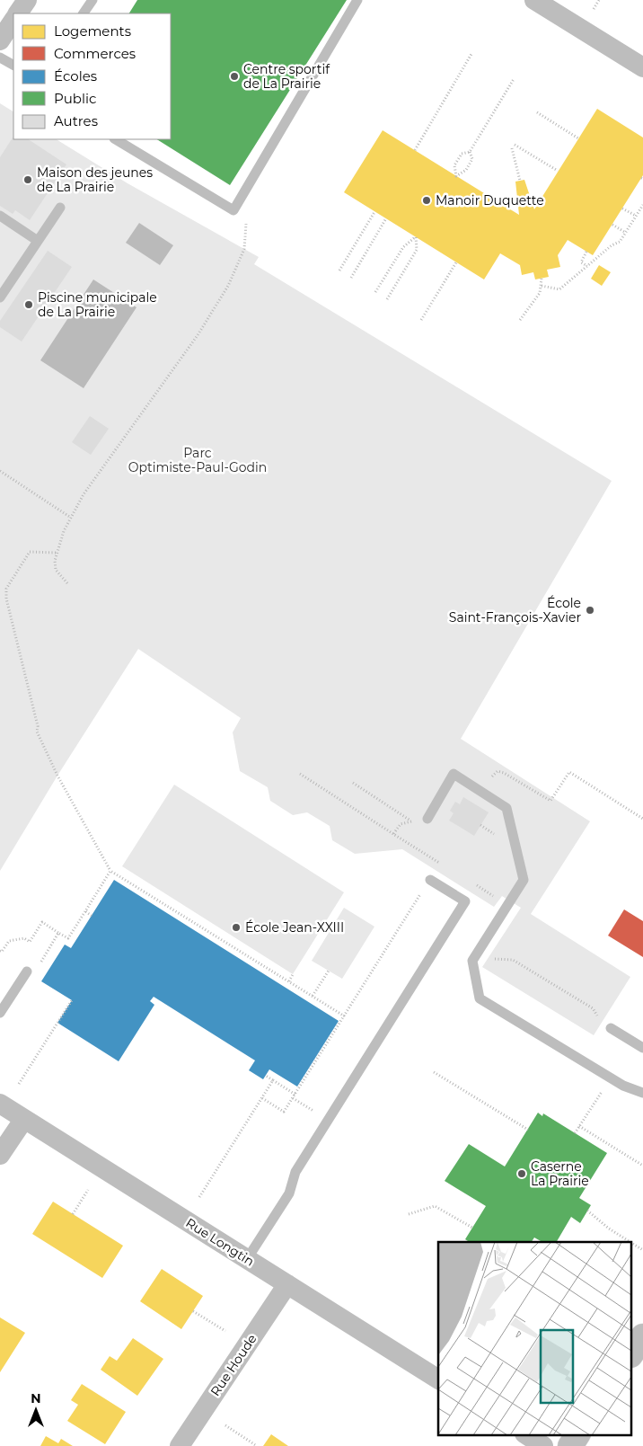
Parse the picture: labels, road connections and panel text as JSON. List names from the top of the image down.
{
  "streets": {
    "street": ["Rue Longtin", "Rue Houde"]
  },
  "crossings": [
    ["Rue Longtin", "Rue Houde"]
  ],
  "parks": ["Parc Optimiste-Paul-Godin"],
  "places": [
    "Centre sportif de La Prairie",
    "Maison des jeunes de La Prairie",
    "Manoir Duquette",
    "Piscine municipale de La Prairie",
    "École Saint-François-Xavier",
    "École Jean-XXIII",
    "Caserne La Prairie"
  ],
  "legend": [
    "Logements",
    "Commerces",
    "Écoles",
    "Public",
    "Autres"
  ],
  "north": "top"
}
